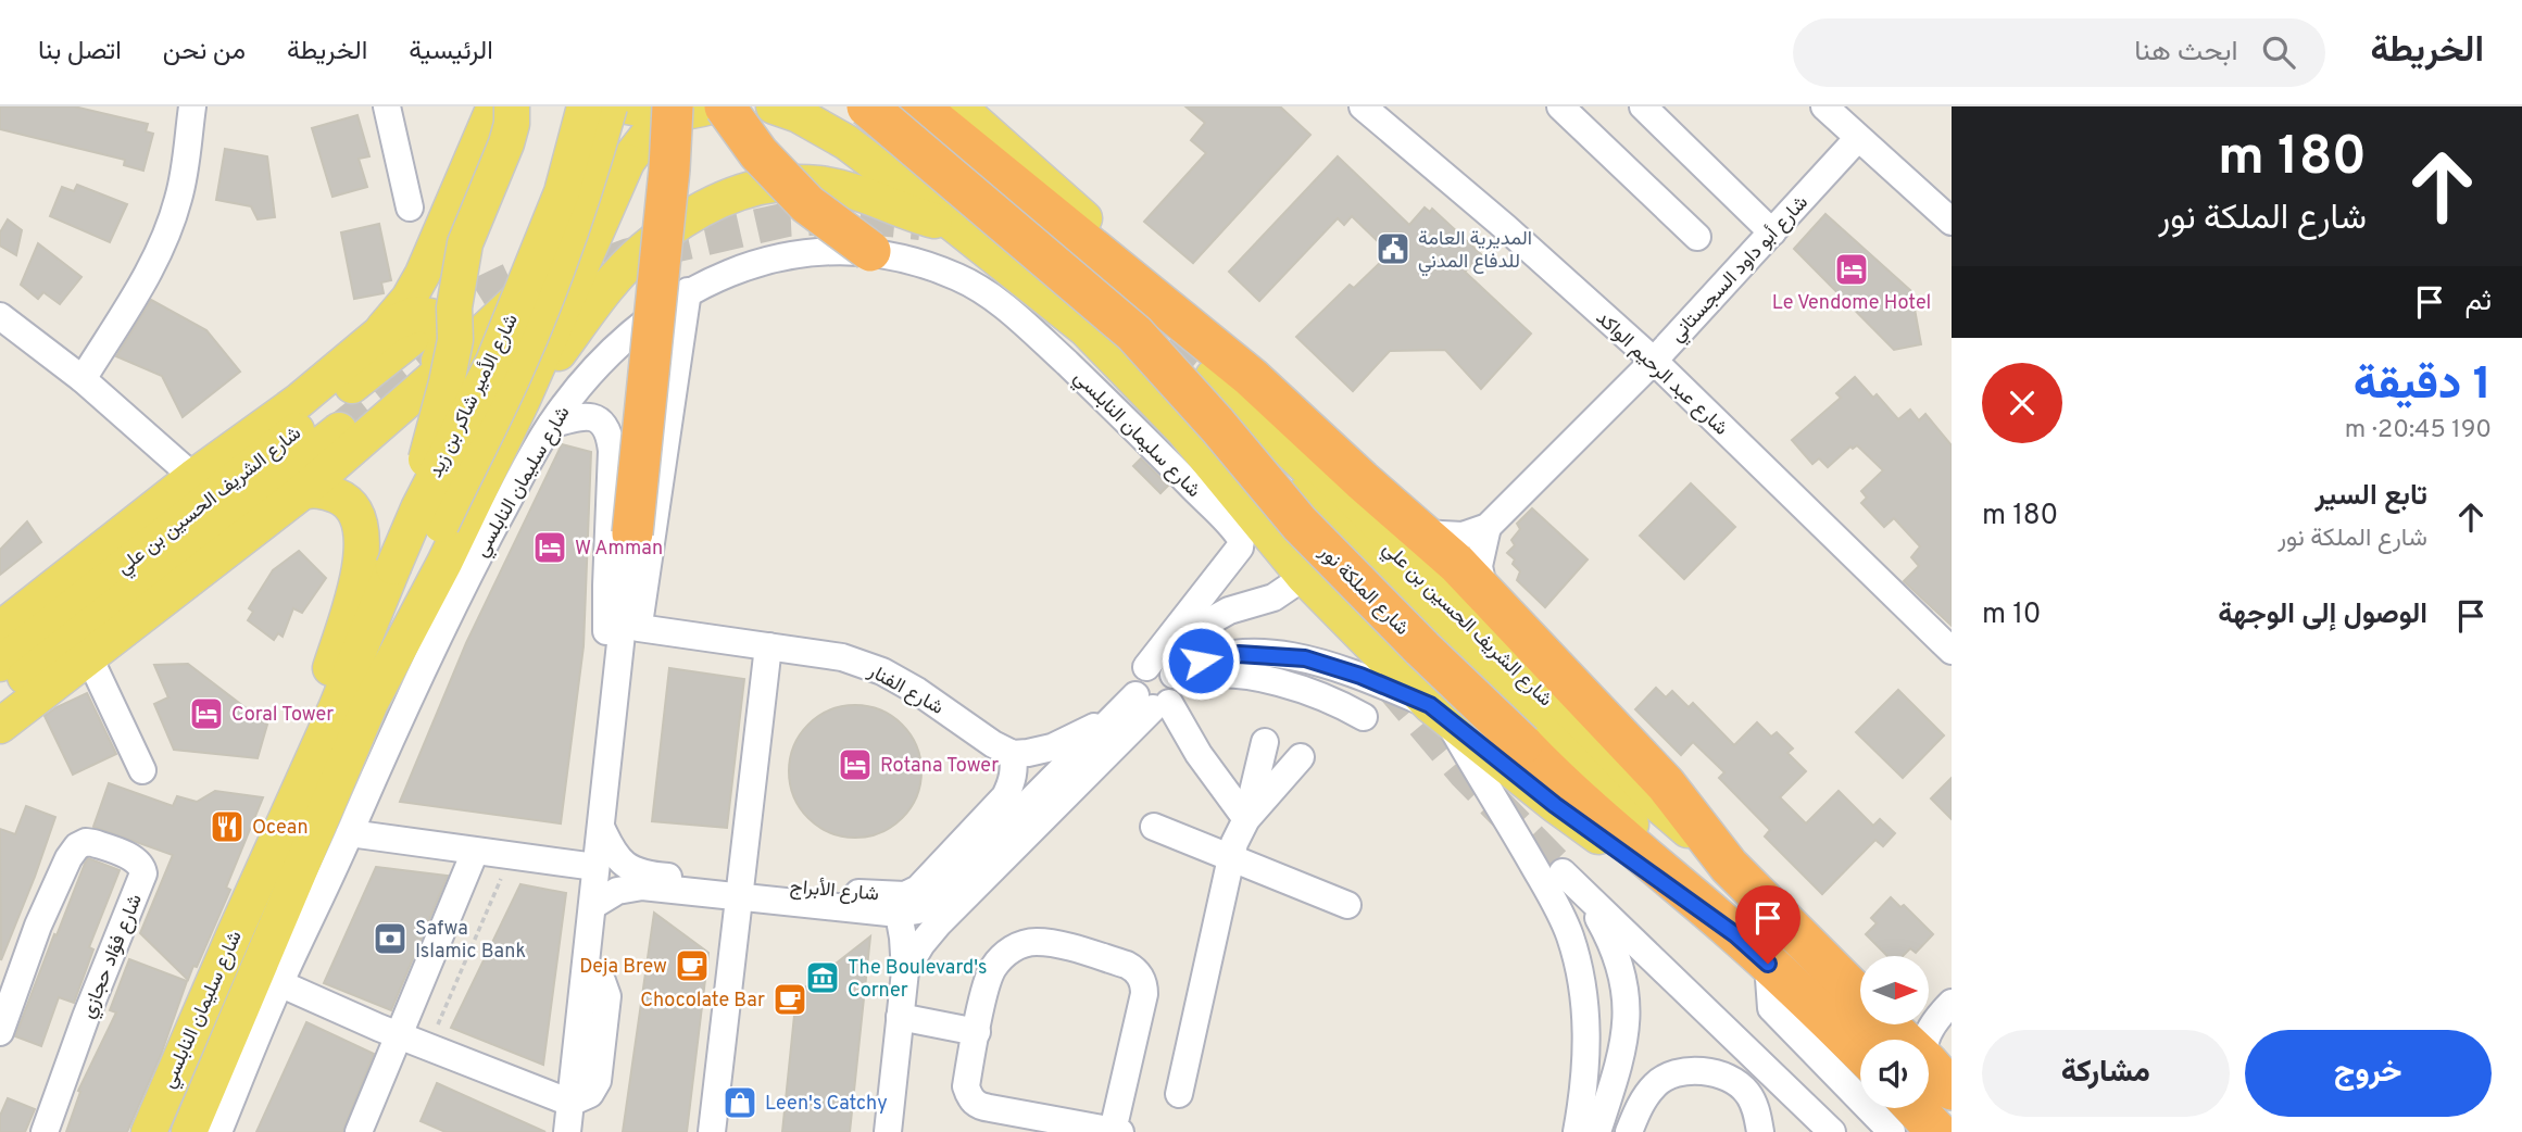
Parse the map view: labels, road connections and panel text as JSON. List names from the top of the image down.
{
  "streets": {
    "highway": ["شارع الملكة نور"],
    "main road": ["شارع الأمير شاكر بن زيد", "شارع سليمان النابلسي", "شارع الشريف الحسين بن علي"],
    "street": [
      "شارع أبو داود السجستاني",
      "شارع عبد الرحيم الواكد",
      "شارع الفنار",
      "شارع الأبراج",
      "شارع فؤاد حجازي"
    ]
  },
  "crossings": [
    ["شارع أبو داود السجستاني", "شارع عبد الرحيم الواكد"],
    ["شارع الأمير شاكر بن زيد", "شارع سليمان النابلسي"],
    ["شارع الشريف الحسين بن علي", "شارع الملكة نور"],
    ["شارع الفنار", "شارع الأبراج"]
  ],
  "places": {
    "public building": ["المديرية العامة للدفاع المدني"],
    "hotel": [
      "Le Vendome Hotel",
      "W Amman",
      "Coral Tower",
      "Rotana Tower"
    ],
    "restaurant": ["Ocean"],
    "bank": ["Safwa Islamic Bank"],
    "cafe": ["Deja Brew", "Chocolate Bar"],
    "museum": ["The Boulevard's Corner"],
    "shop": ["Leen's Catchy"]
  },
  "north": "right",
  "page": {
    "header": "الخريطة",
    "search": "ابحث هنا",
    "nav": [
      "الرئيسية",
      "الخريطة",
      "من نحن",
      "اتصل بنا"
    ],
    "turn": ["180 m", "شارع الملكة نور"],
    "then": "ثم",
    "heading": ["1 دقيقة", "190 m · 20:45"],
    "list": [
      {
        "name": "تابع السير",
        "note": "شارع الملكة نور",
        "value": "180 m"
      },
      {
        "name": "الوصول إلى الوجهة",
        "value": "10 m"
      }
    ],
    "buttons": ["خروج", "مشاركة"]
  }
}
